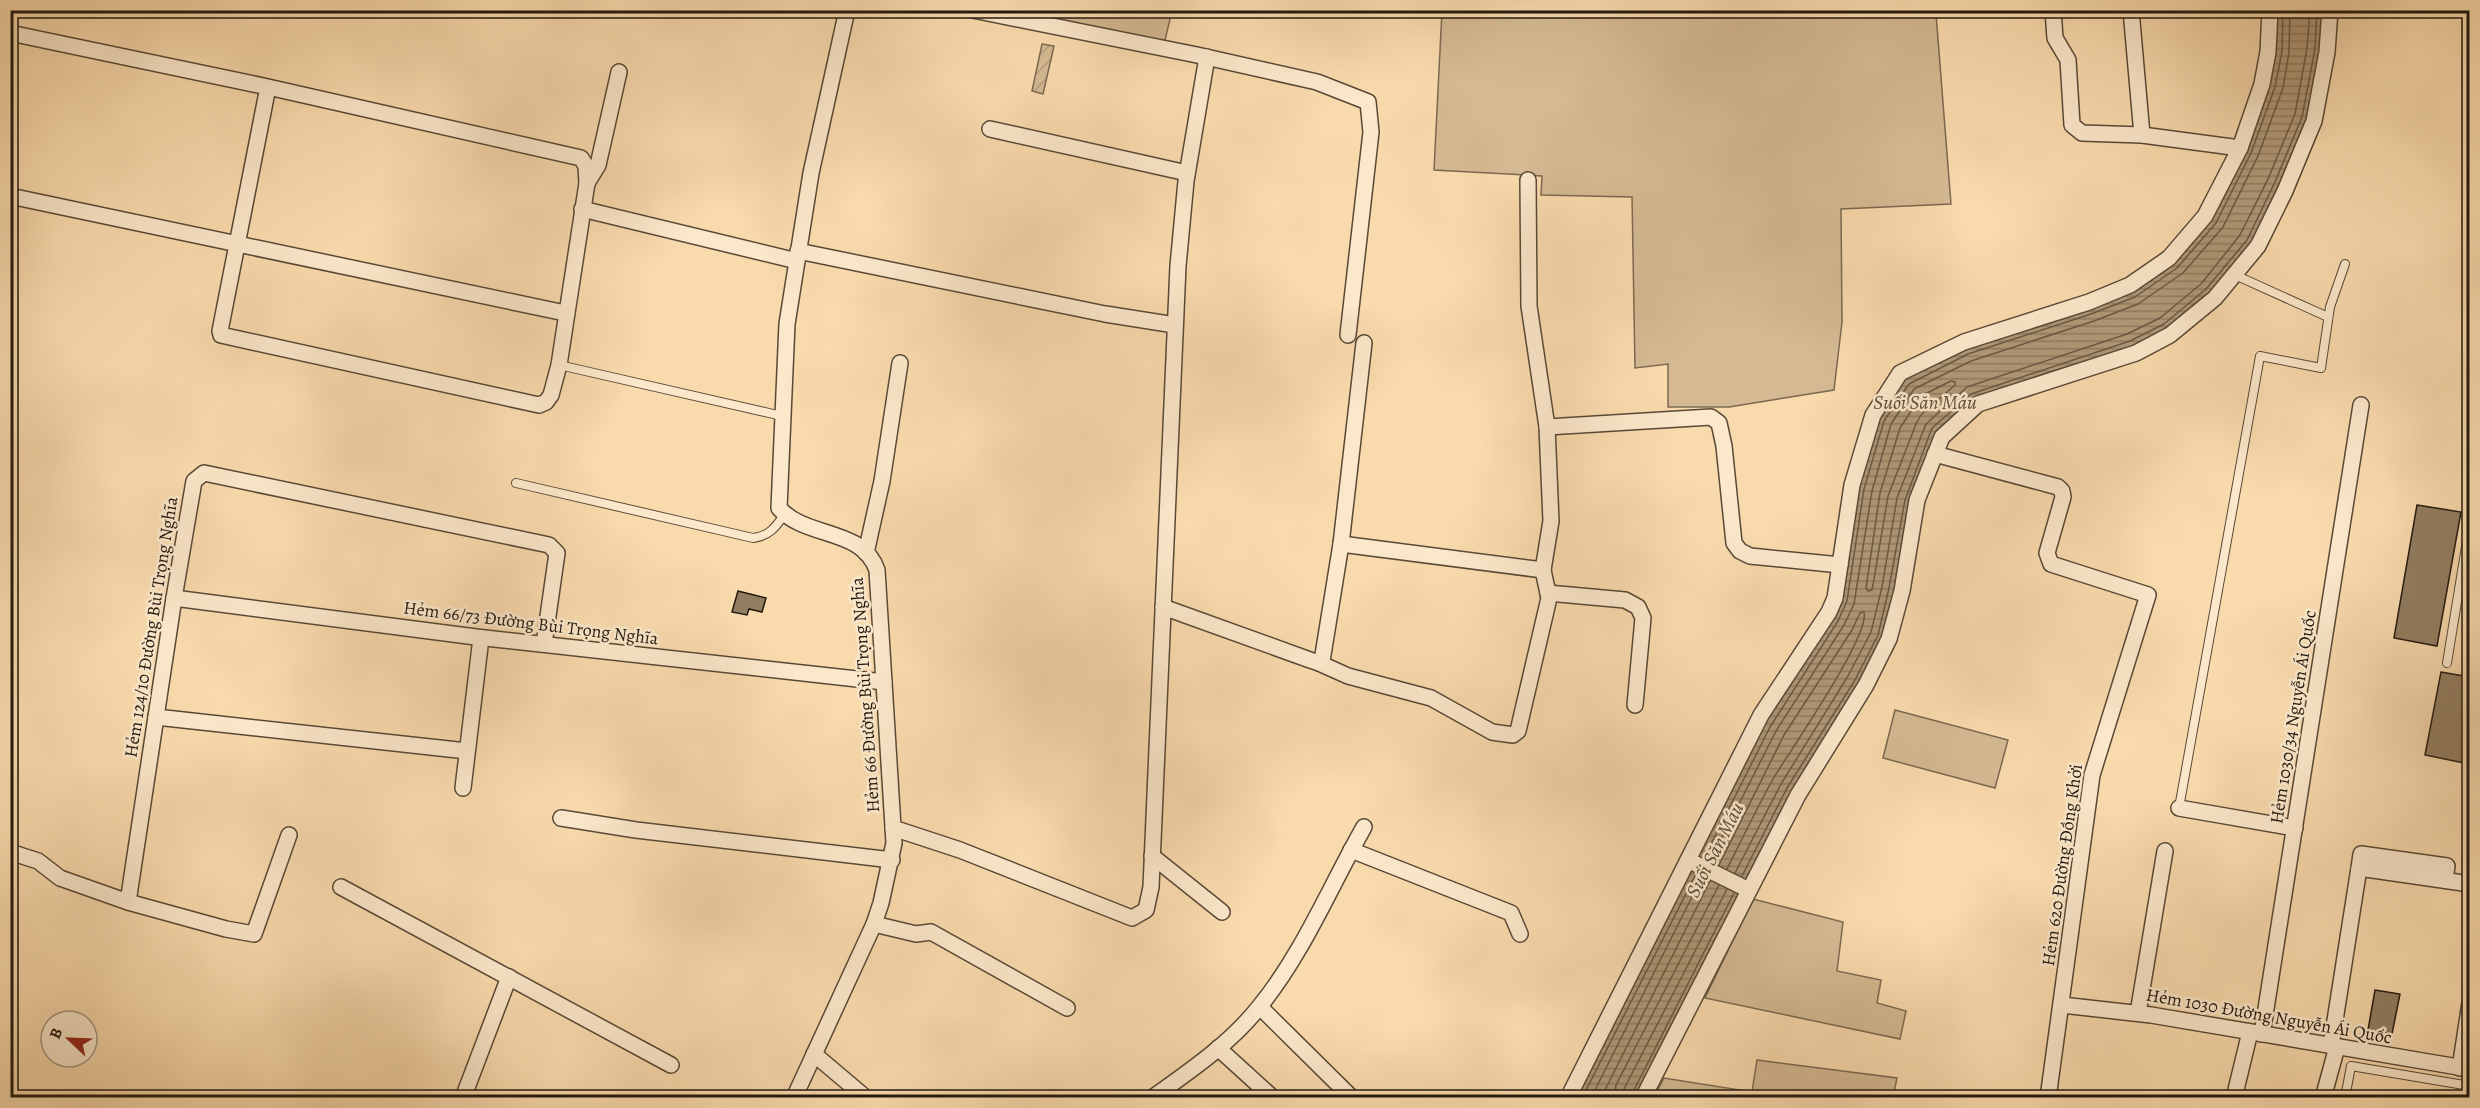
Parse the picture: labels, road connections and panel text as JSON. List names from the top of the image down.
{
  "streets": {
    "street": [
      "Hẻm 66/73 Đường Bùi Trọng Nghĩa",
      "Hẻm 124/10 Đường Bùi Trọng Nghĩa",
      "Hẻm 66 Đường Bùi Trọng Nghĩa",
      "Hẻm 1030/34 Nguyễn Ái Quốc",
      "Hẻm 620 Đường Đồng Khởi",
      "Hẻm 1030 Đường Nguyễn Ái Quốc"
    ]
  },
  "crossings": [
    ["Hẻm 66/73 Đường Bùi Trọng Nghĩa", "Hẻm 124/10 Đường Bùi Trọng Nghĩa"],
    ["Hẻm 66/73 Đường Bùi Trọng Nghĩa", "Hẻm 66 Đường Bùi Trọng Nghĩa"],
    ["Hẻm 1030/34 Nguyễn Ái Quốc", "Hẻm 1030 Đường Nguyễn Ái Quốc"],
    ["Hẻm 620 Đường Đồng Khởi", "Hẻm 1030 Đường Nguyễn Ái Quốc"]
  ],
  "water": ["Suối Săn Máu"],
  "north": "top left"
}
